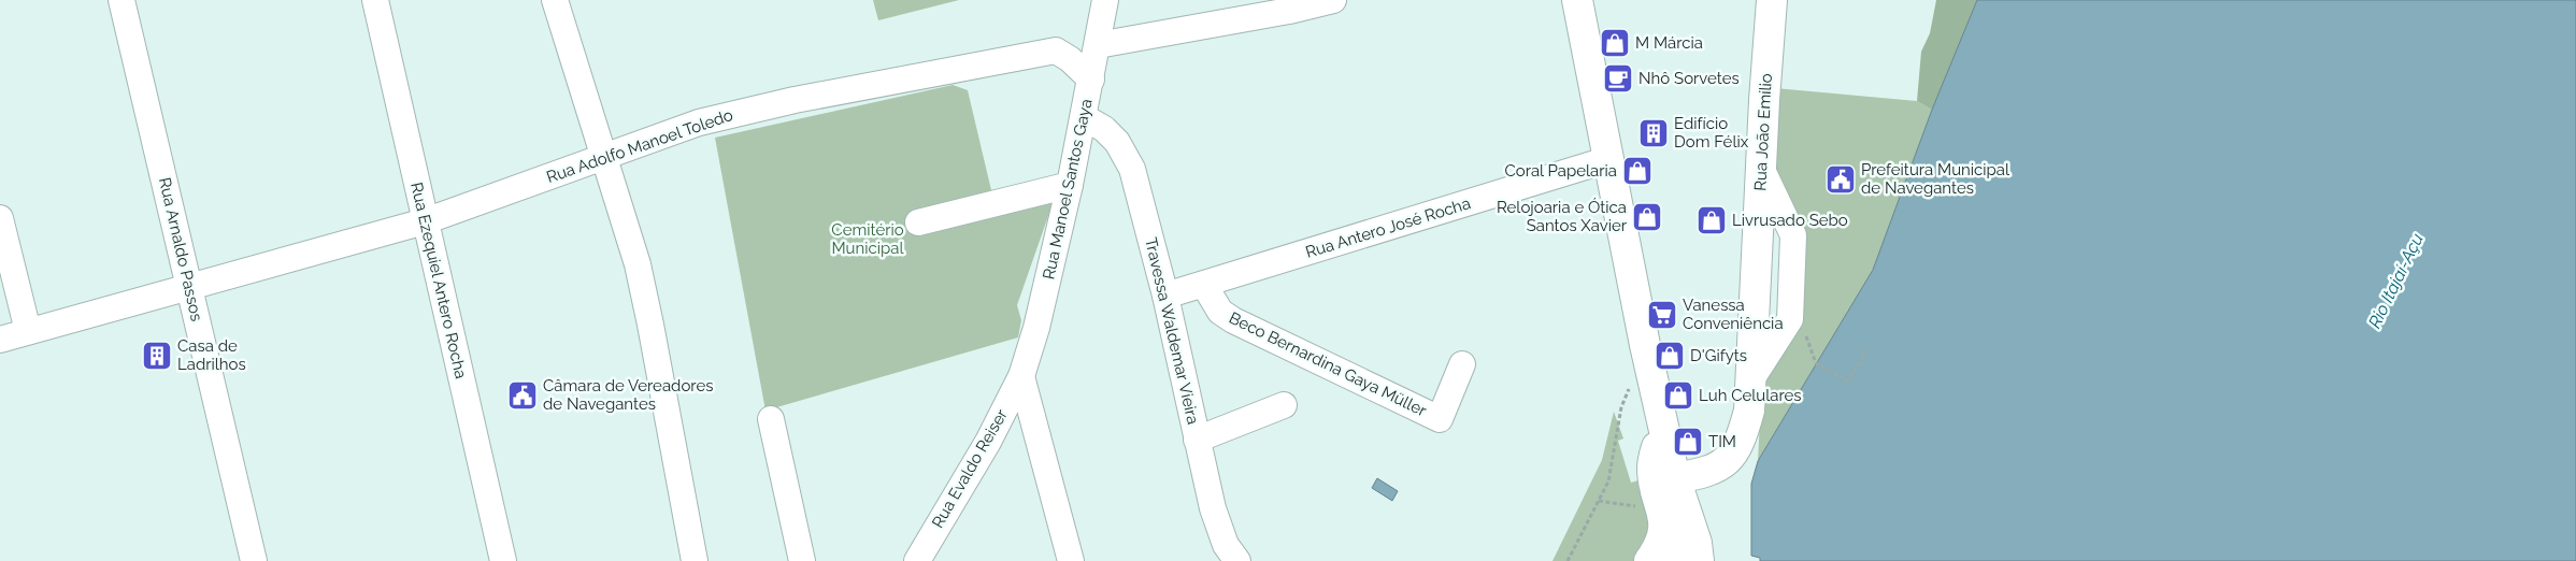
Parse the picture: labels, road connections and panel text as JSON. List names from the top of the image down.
{
  "streets": {
    "main road": ["Rua João Emílio"],
    "street": [
      "Rua Adolfo Manoel Toledo",
      "Rua Manoel Santos Gaya",
      "Rua Antero José Rocha",
      "Rua Arnaldo Passos",
      "Rua Ezequiel Antero Rocha",
      "Travessa Waldemar Vieira",
      "Beco Bernardina Gaya Müller",
      "Rua Evaldo Reiser"
    ]
  },
  "crossings": [
    ["Rua Adolfo Manoel Toledo", "Rua Manoel Santos Gaya"],
    ["Rua Adolfo Manoel Toledo", "Rua Arnaldo Passos"],
    ["Rua Adolfo Manoel Toledo", "Rua Ezequiel Antero Rocha"],
    ["Rua Manoel Santos Gaya", "Travessa Waldemar Vieira"],
    ["Rua Manoel Santos Gaya", "Rua Evaldo Reiser"],
    ["Rua Antero José Rocha", "Travessa Waldemar Vieira"],
    ["Rua Antero José Rocha", "Beco Bernardina Gaya Müller"]
  ],
  "water": ["Rio Itajaí-Açu"],
  "parks": ["Cemitério Municipal"],
  "places": {
    "shop": [
      "M Márcia",
      "Coral Papelaria",
      "Relojoaria e Ótica Santos Xavier",
      "Livrusado Sebo",
      "D'Gifyts",
      "Luh Celulares",
      "TIM"
    ],
    "cafe": ["Nhô Sorvetes"],
    "building": ["Edifício Dom Félix", "Casa de Ladrilhos"],
    "public building": ["Prefeitura Municipal de Navegantes", "Câmara de Vereadores de Navegantes"],
    "supermarket": ["Vanessa Conveniência"]
  }
}
